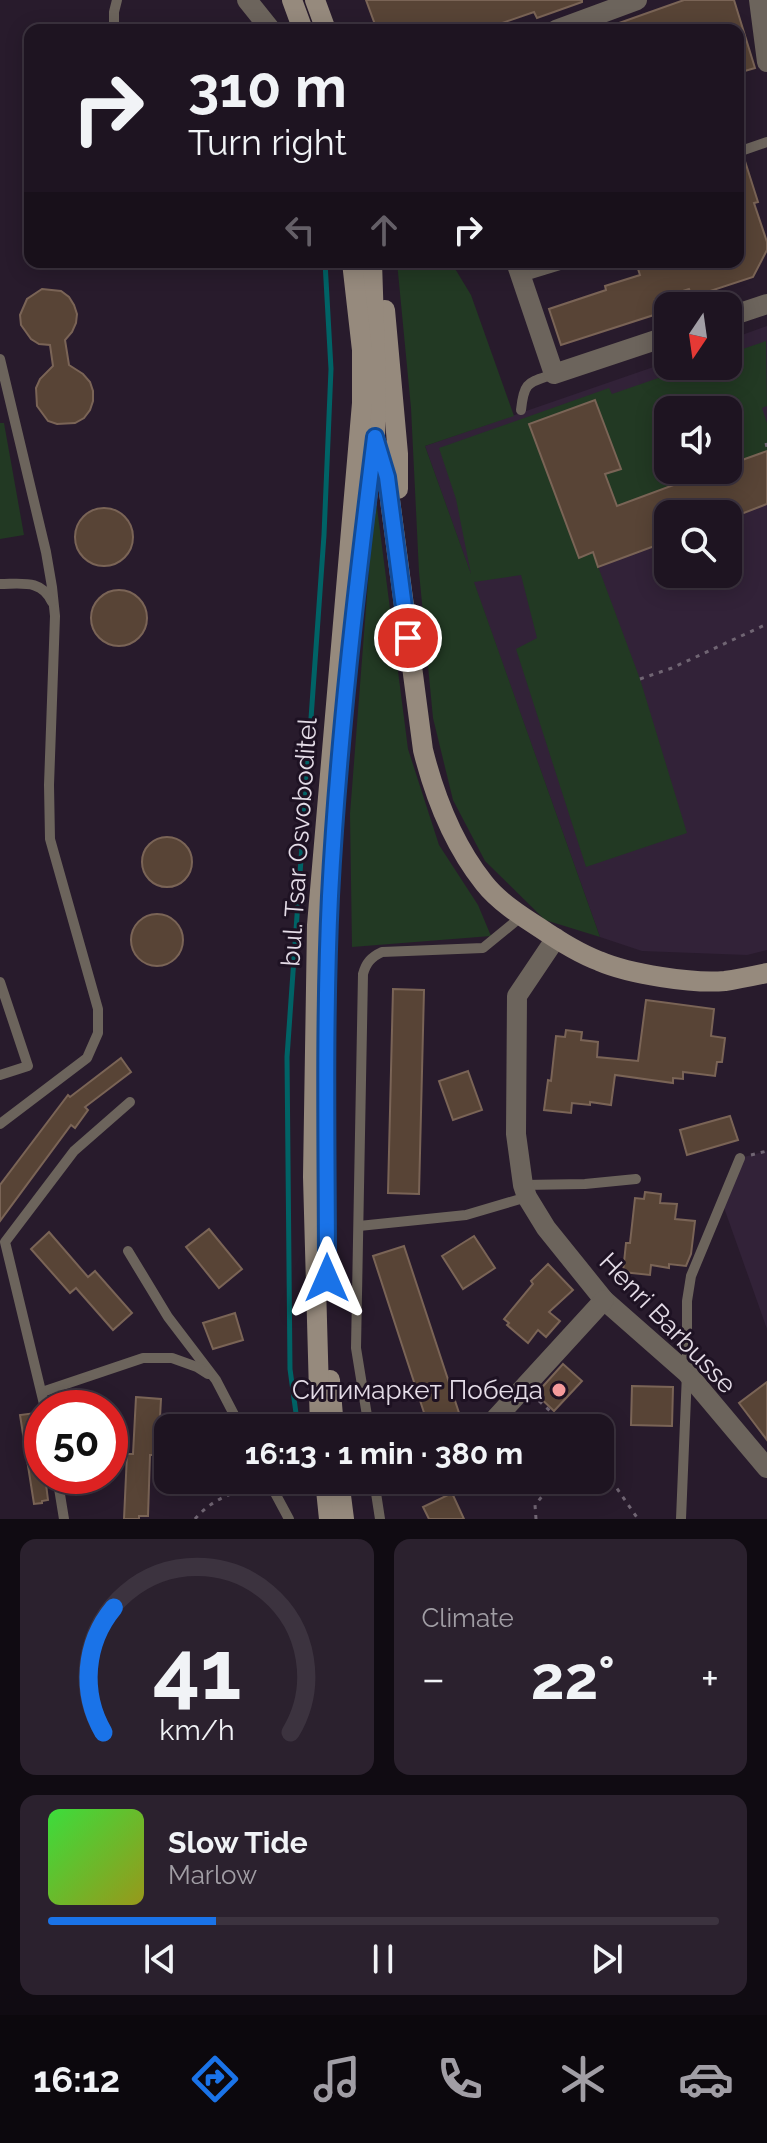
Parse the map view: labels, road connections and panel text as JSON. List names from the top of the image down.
{
  "streets": {
    "main road": ["bul. Tsar Osvoboditel"],
    "street": ["Henri Barbusse"]
  },
  "places": ["Ситимаркет Победа"],
  "north": "bottom",
  "page": {
    "turn": ["310 m", "Turn right"],
    "limit": "50",
    "trip": "16:13 · 1 min · 380 m",
    "tile": "Climate",
    "heat": ["−", "22°", "+"],
    "song": ["Slow Tide", "Marlow"],
    "tabs": "16:12",
    "gauge": ["41", "km/h"]
  }
}
